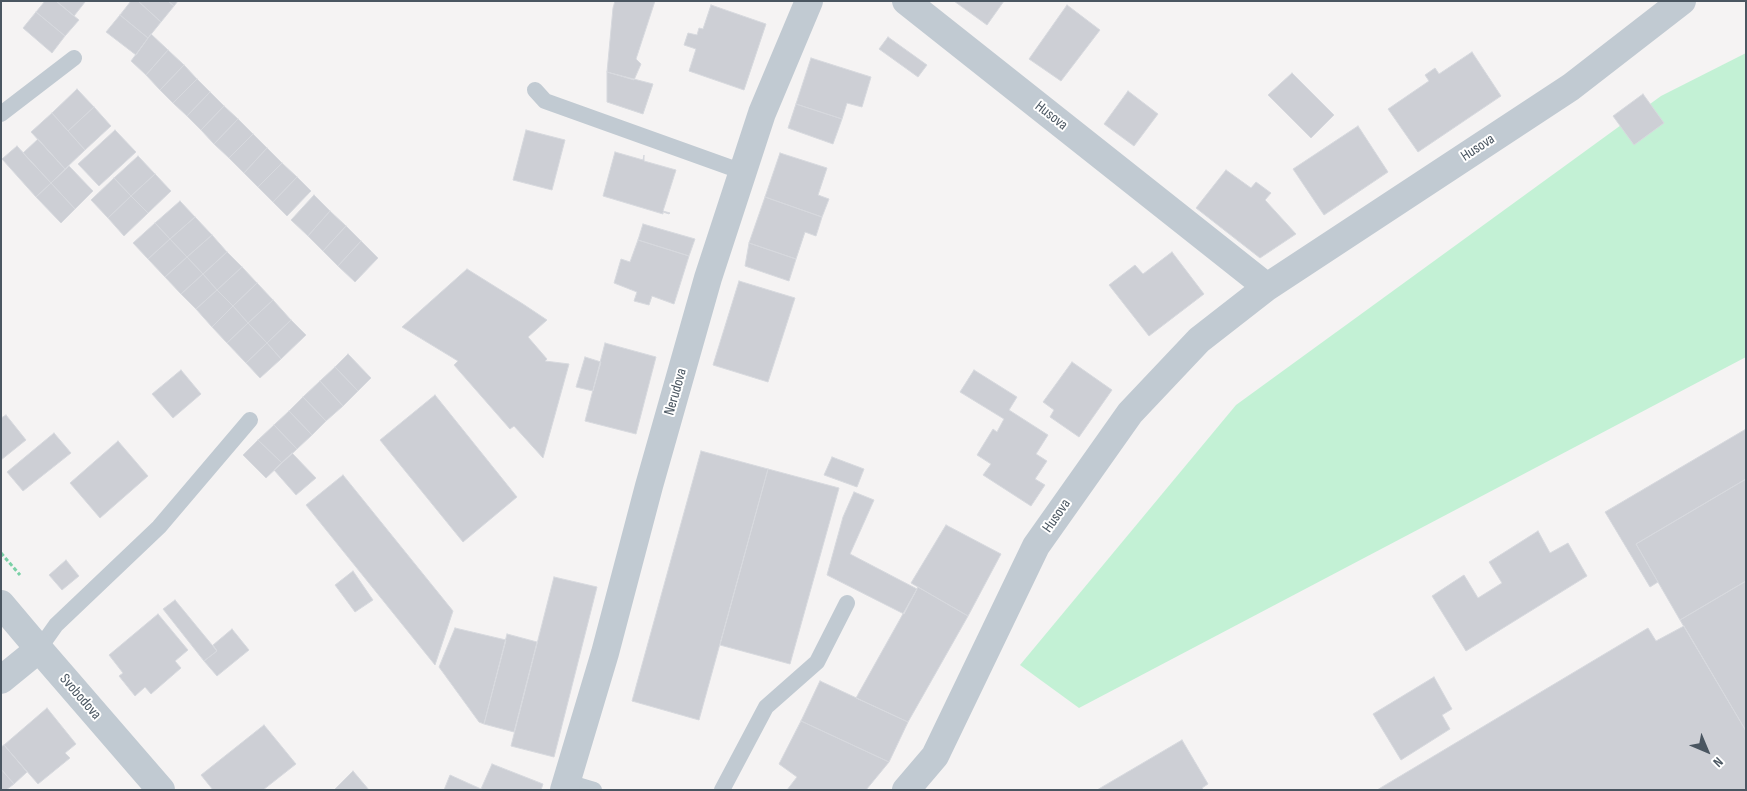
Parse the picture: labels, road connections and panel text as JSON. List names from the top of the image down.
{
  "streets": {
    "street": ["Husova", "Nerudova", "Svobodova"]
  },
  "north": "bottom right"
}
